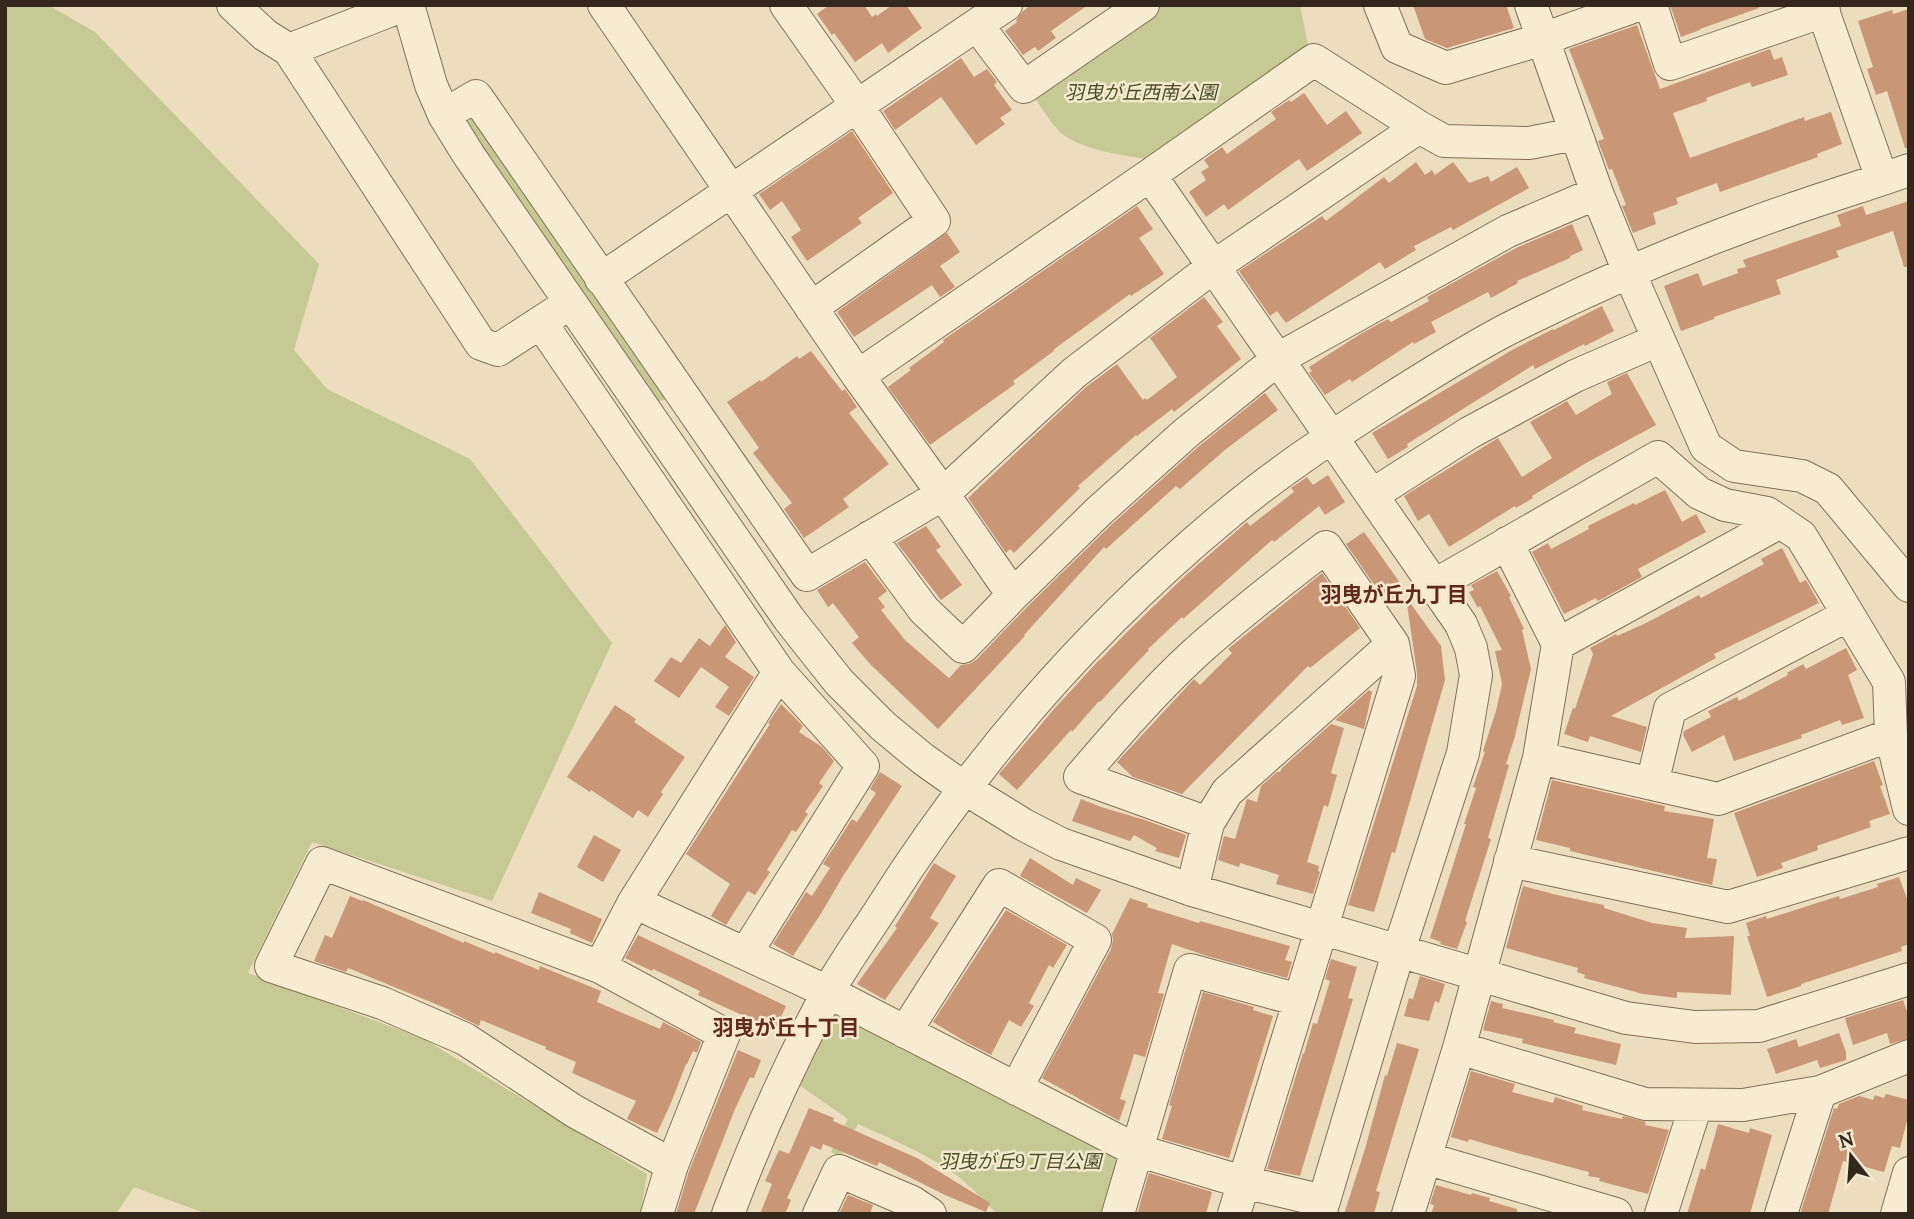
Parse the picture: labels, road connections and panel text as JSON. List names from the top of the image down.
{
  "districts": ["羽曳が丘九丁目", "羽曳が丘十丁目"],
  "parks": ["羽曳が丘西南公園", "羽曳が丘9丁目公園"],
  "north": "top"
}
